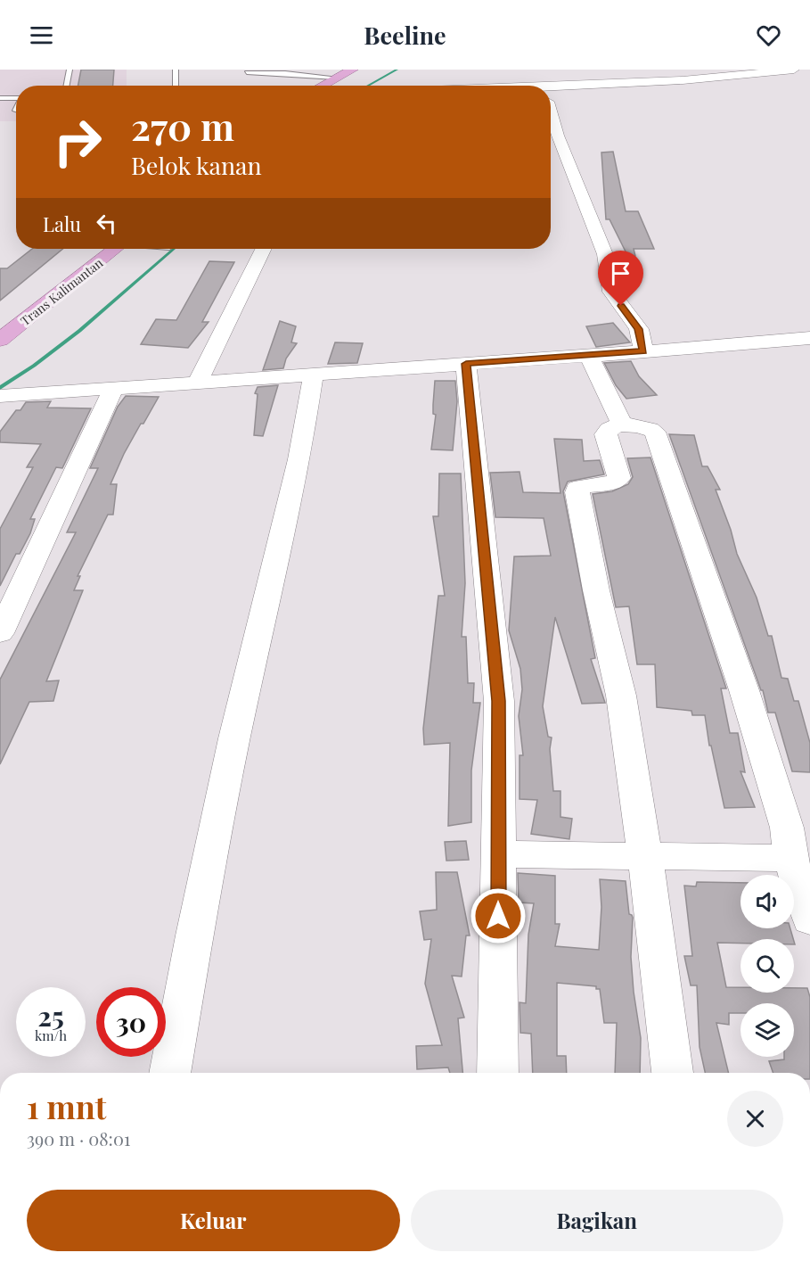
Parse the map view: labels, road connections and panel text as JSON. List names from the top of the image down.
{
  "streets": {
    "highway": ["Trans Kalimantan"]
  },
  "page": {
    "header": "Beeline",
    "turn": ["270 m", "Belok kanan"],
    "then": "Lalu",
    "speed": "25 km/h",
    "limit": "30",
    "heading": ["1 mnt", "390 m · 08:01"],
    "buttons": ["Keluar", "Bagikan"]
  }
}
